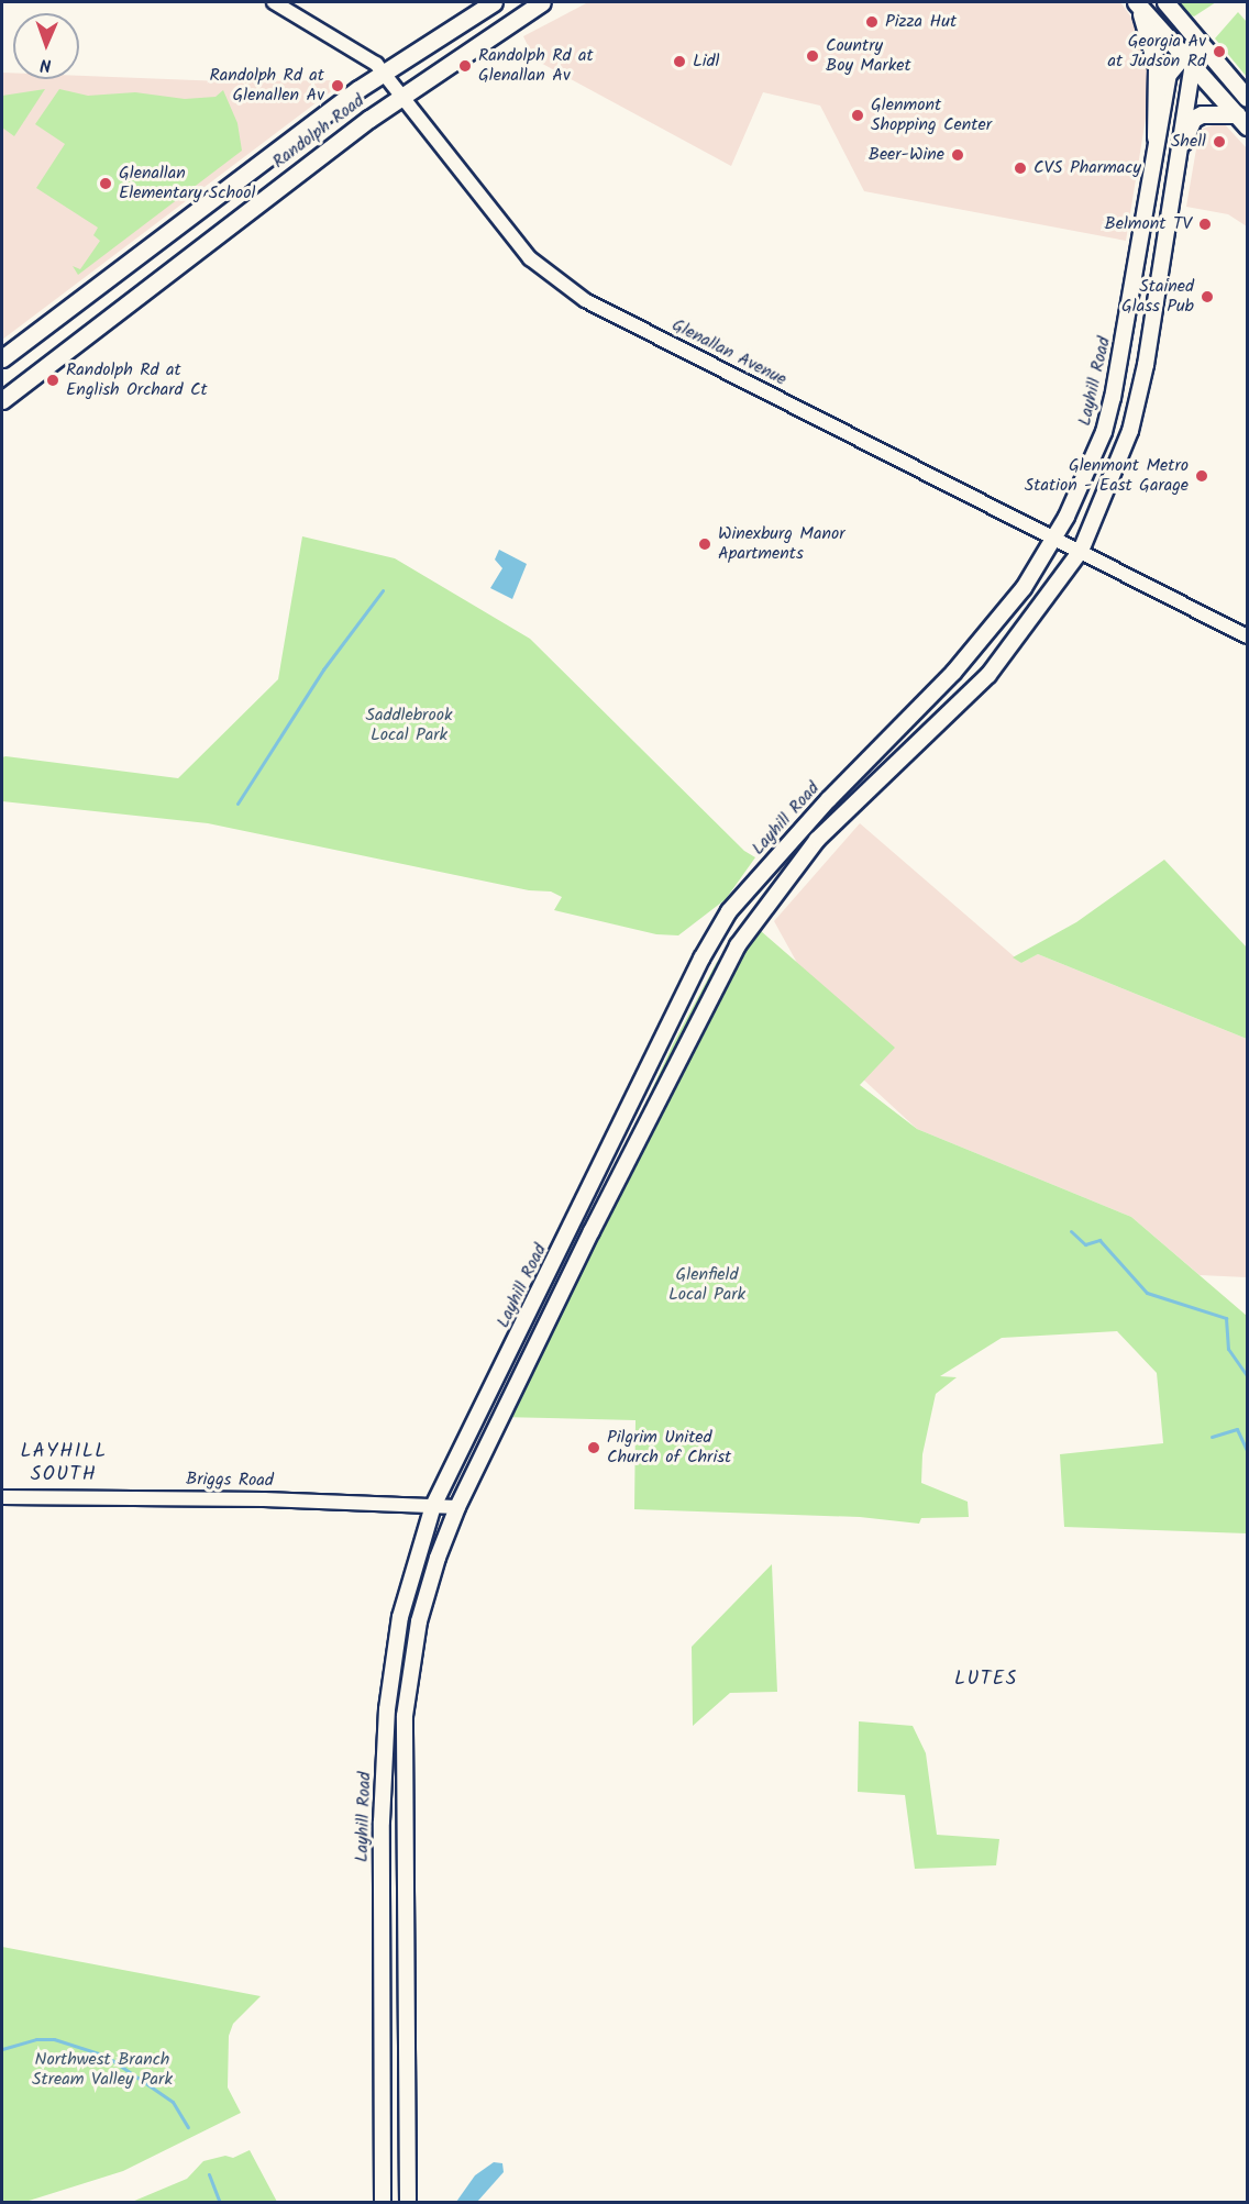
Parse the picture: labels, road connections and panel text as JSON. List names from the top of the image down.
{
  "streets": {
    "main road": ["Randolph Road", "Layhill Road"],
    "street": ["Glenallan Avenue", "Briggs Road"]
  },
  "crossings": [
    ["Randolph Road", "Glenallan Avenue"],
    ["Glenallan Avenue", "Layhill Road"],
    ["Layhill Road", "Briggs Road"]
  ],
  "districts": ["LAYHILL SOUTH", "LUTES"],
  "parks": ["Saddlebrook Local Park", "Glenfield Local Park", "Northwest Branch Stream Valley Park"],
  "places": [
    "Pizza Hut",
    "Georgia Av at Judson Rd",
    "Country Boy Market",
    "Lidl",
    "Randolph Rd at Glenallan Av",
    "Randolph Rd at Glenallen Av",
    "Glenmont Shopping Center",
    "Shell",
    "Beer-Wine",
    "CVS Pharmacy",
    "Glenallan Elementary School",
    "Belmont TV",
    "Stained Glass Pub",
    "Randolph Rd at English Orchard Ct",
    "Glenmont Metro Station - East Garage",
    "Winexburg Manor Apartments",
    "Pilgrim United Church of Christ"
  ],
  "north": "bottom"
}
